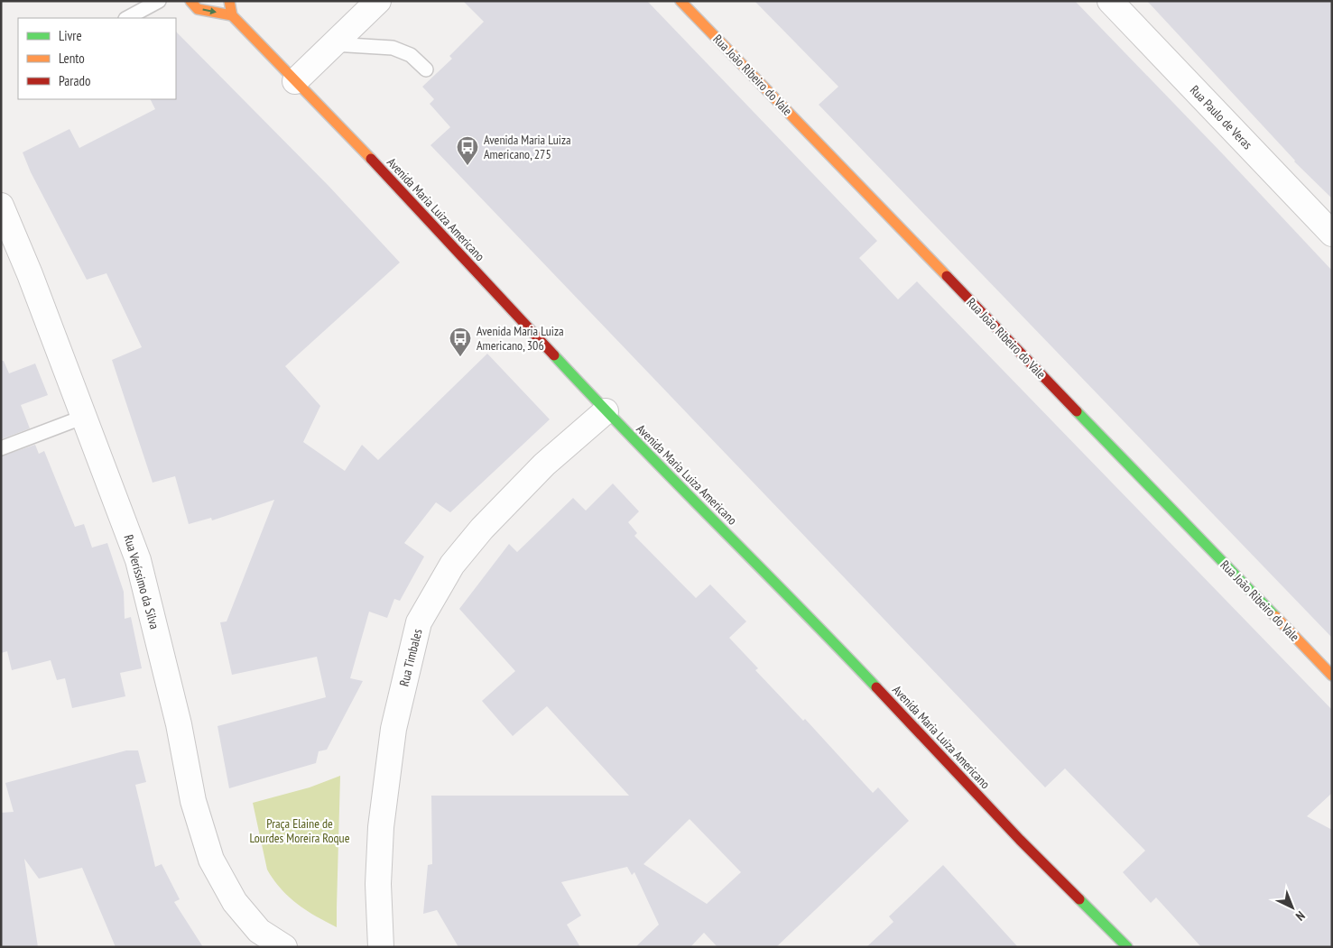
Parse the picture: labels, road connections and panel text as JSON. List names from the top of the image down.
{
  "streets": {
    "main road": ["Rua João Ribeiro do Vale", "Avenida Maria Luiza Americano"],
    "street": ["Rua Paulo de Veras", "Rua Veríssimo da Silva", "Rua Timbales"]
  },
  "crossings": [
    ["Avenida Maria Luiza Americano", "Rua Timbales"]
  ],
  "parks": ["Praça Elaine de Lourdes Moreira Roque"],
  "places": {
    "bus stop": ["Avenida Maria Luiza Americano, 275", "Avenida Maria Luiza Americano, 306"]
  },
  "legend": ["Livre", "Lento", "Parado"],
  "north": "bottom right"
}
